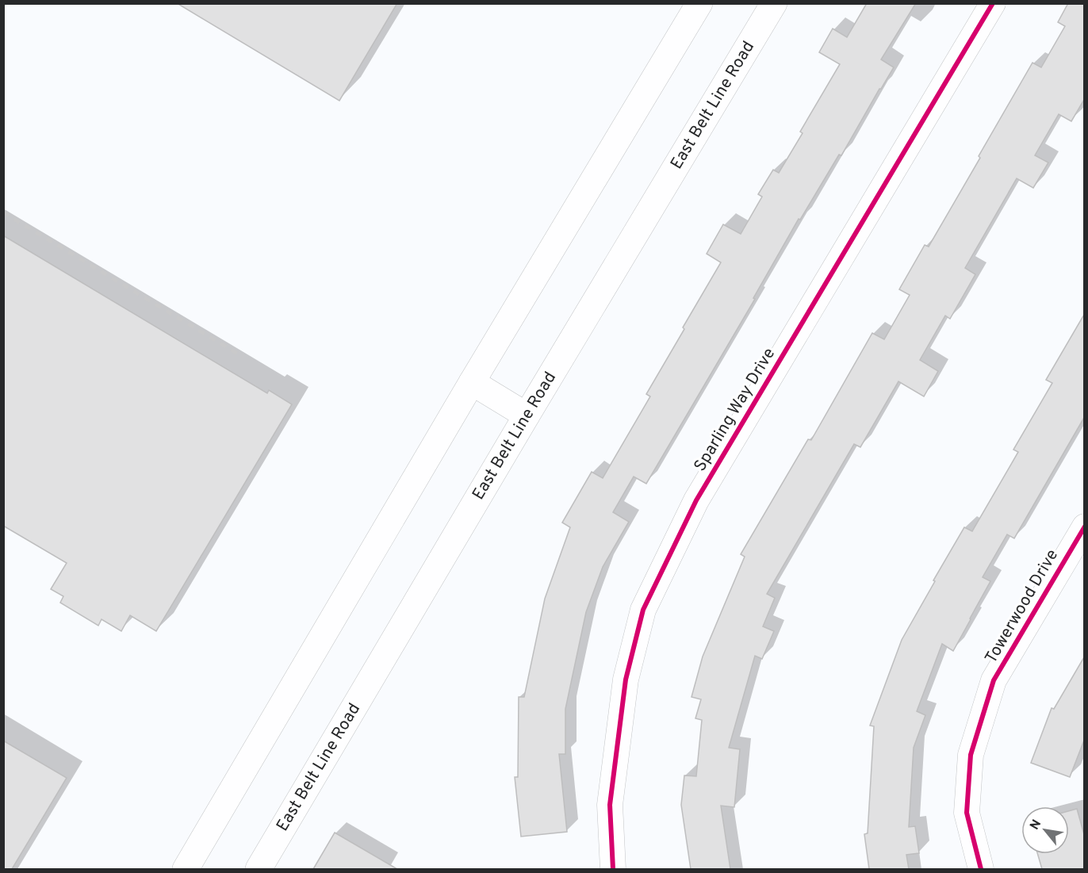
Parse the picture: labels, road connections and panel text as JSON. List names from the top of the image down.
{
  "streets": {
    "main road": ["East Belt Line Road"],
    "street": ["Sparling Way Drive", "Towerwood Drive"]
  },
  "north": "top left"
}
